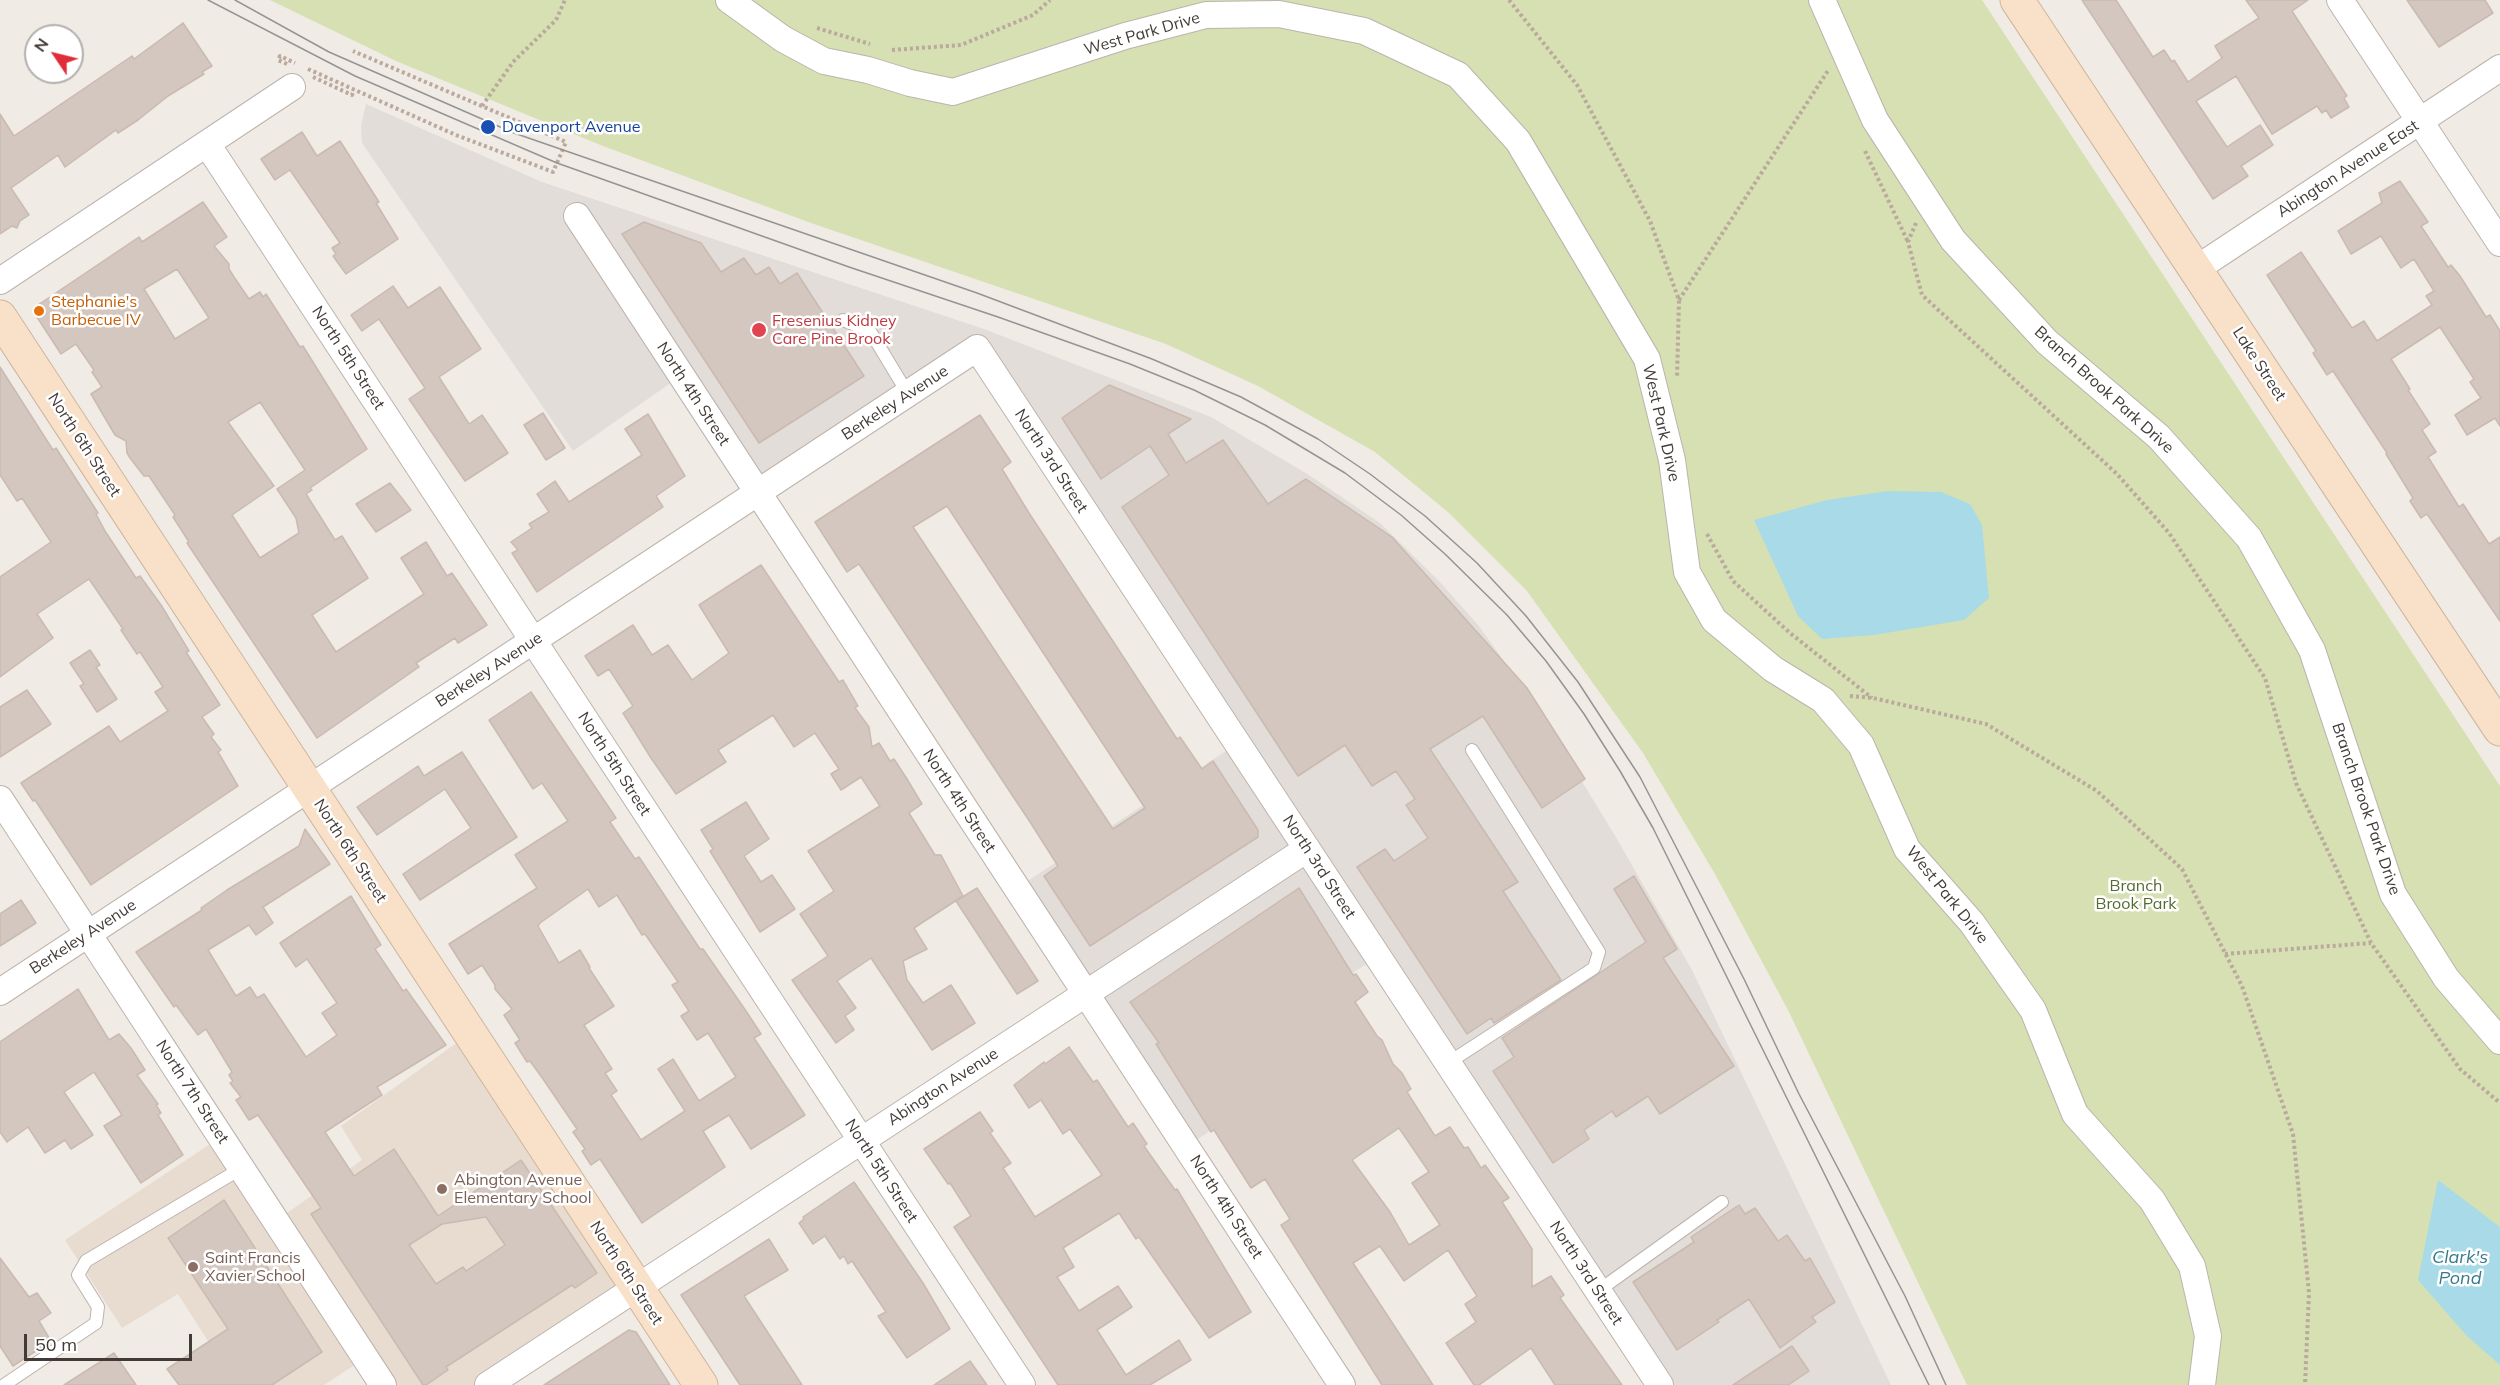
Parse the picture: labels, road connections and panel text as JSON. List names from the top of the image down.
{
  "streets": {
    "street": [
      "West Park Drive",
      "Abington Avenue East",
      "North 5th Street",
      "Lake Street",
      "Branch Brook Park Drive",
      "North 4th Street",
      "Berkeley Avenue",
      "North 6th Street",
      "North 3rd Street",
      "Abington Avenue",
      "North 7th Street"
    ]
  },
  "crossings": [
    ["Abington Avenue East", "Lake Street"],
    ["North 5th Street", "Berkeley Avenue"],
    ["North 5th Street", "Abington Avenue"],
    ["North 4th Street", "Berkeley Avenue"],
    ["North 4th Street", "Abington Avenue"],
    ["Berkeley Avenue", "North 6th Street"],
    ["Berkeley Avenue", "North 3rd Street"],
    ["Berkeley Avenue", "North 7th Street"],
    ["North 6th Street", "Abington Avenue"],
    ["North 3rd Street", "Abington Avenue"]
  ],
  "water": ["Clark's Pond"],
  "parks": ["Branch Brook Park"],
  "places": [
    "Davenport Avenue",
    "Stephanie's Barbecue IV",
    "Fresenius Kidney Care Pine Brook",
    "Abington Avenue Elementary School",
    "Saint Francis Xavier School"
  ],
  "scale_bar": "50 m",
  "north": "top left"
}
